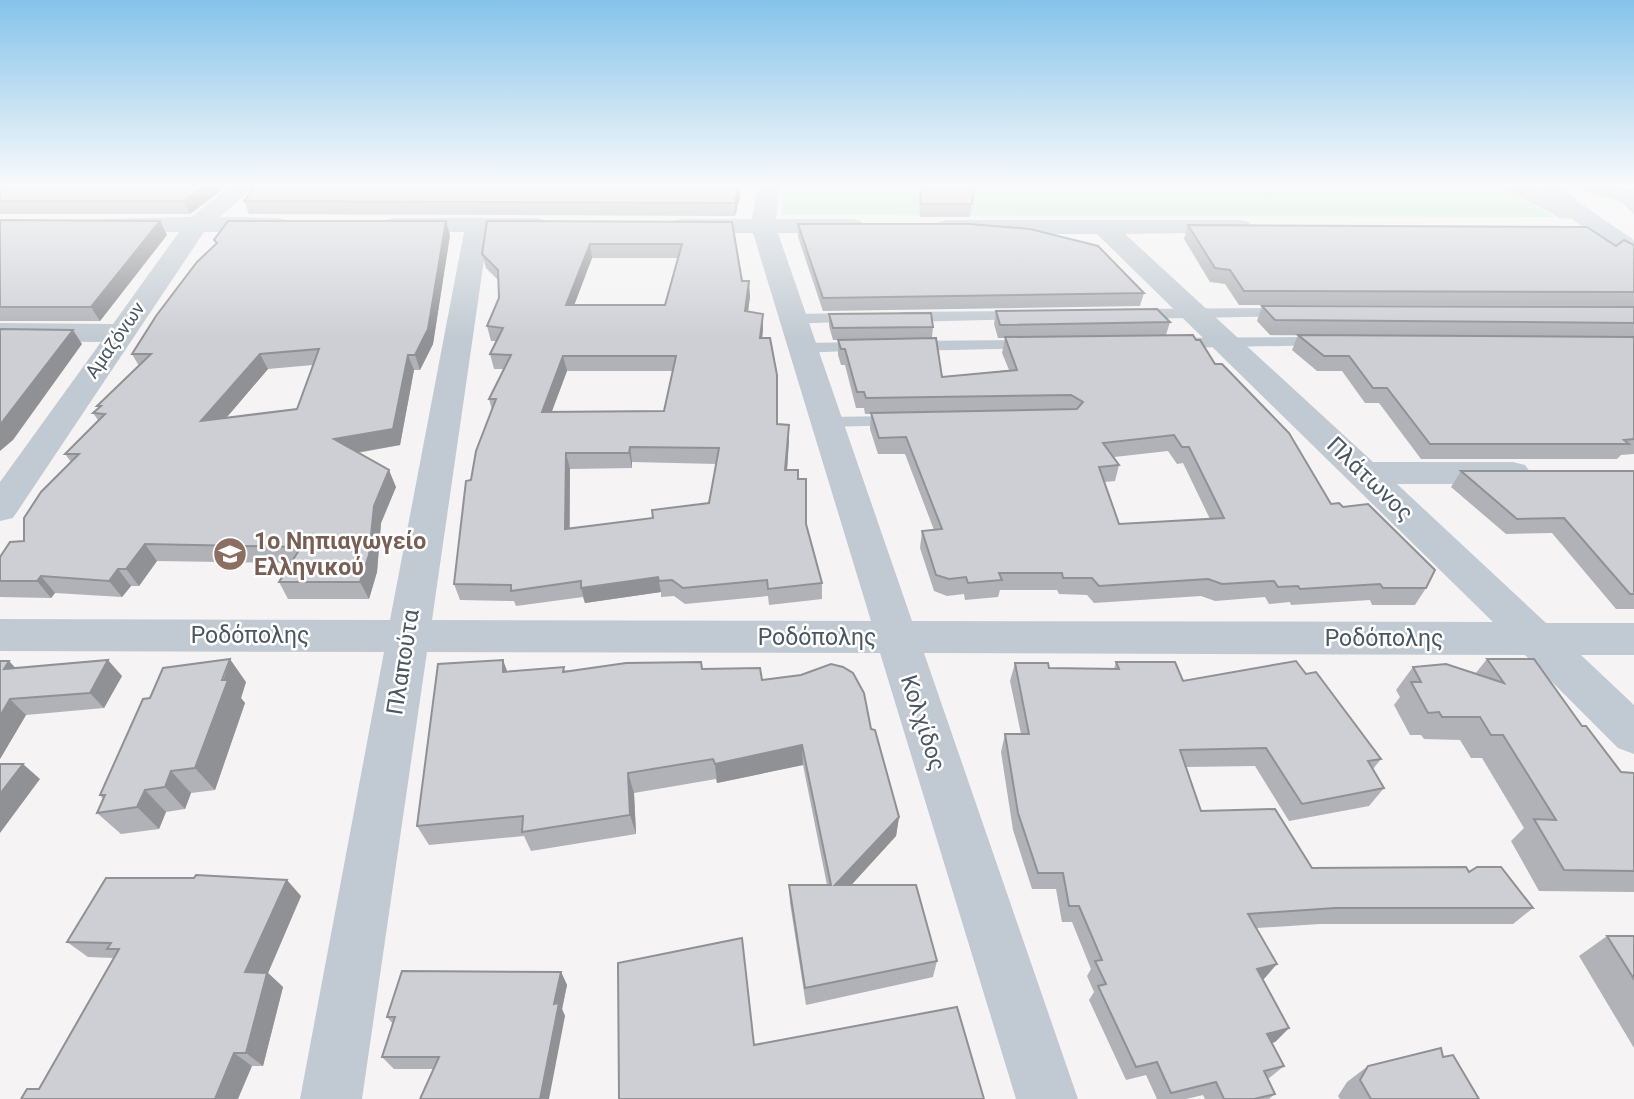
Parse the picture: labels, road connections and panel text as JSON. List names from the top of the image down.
{
  "streets": {
    "street": [
      "Αμαζόνων",
      "Πλάτωνος",
      "Ροδόπολης",
      "Πλαπούτα",
      "Κολχίδος"
    ]
  },
  "crossings": [
    ["Πλάτωνος", "Ροδόπολης"],
    ["Ροδόπολης", "Πλαπούτα"],
    ["Ροδόπολης", "Κολχίδος"]
  ],
  "places": {
    "school or university": ["1ο Νηπιαγωγείο Ελληνικού"]
  }
}
